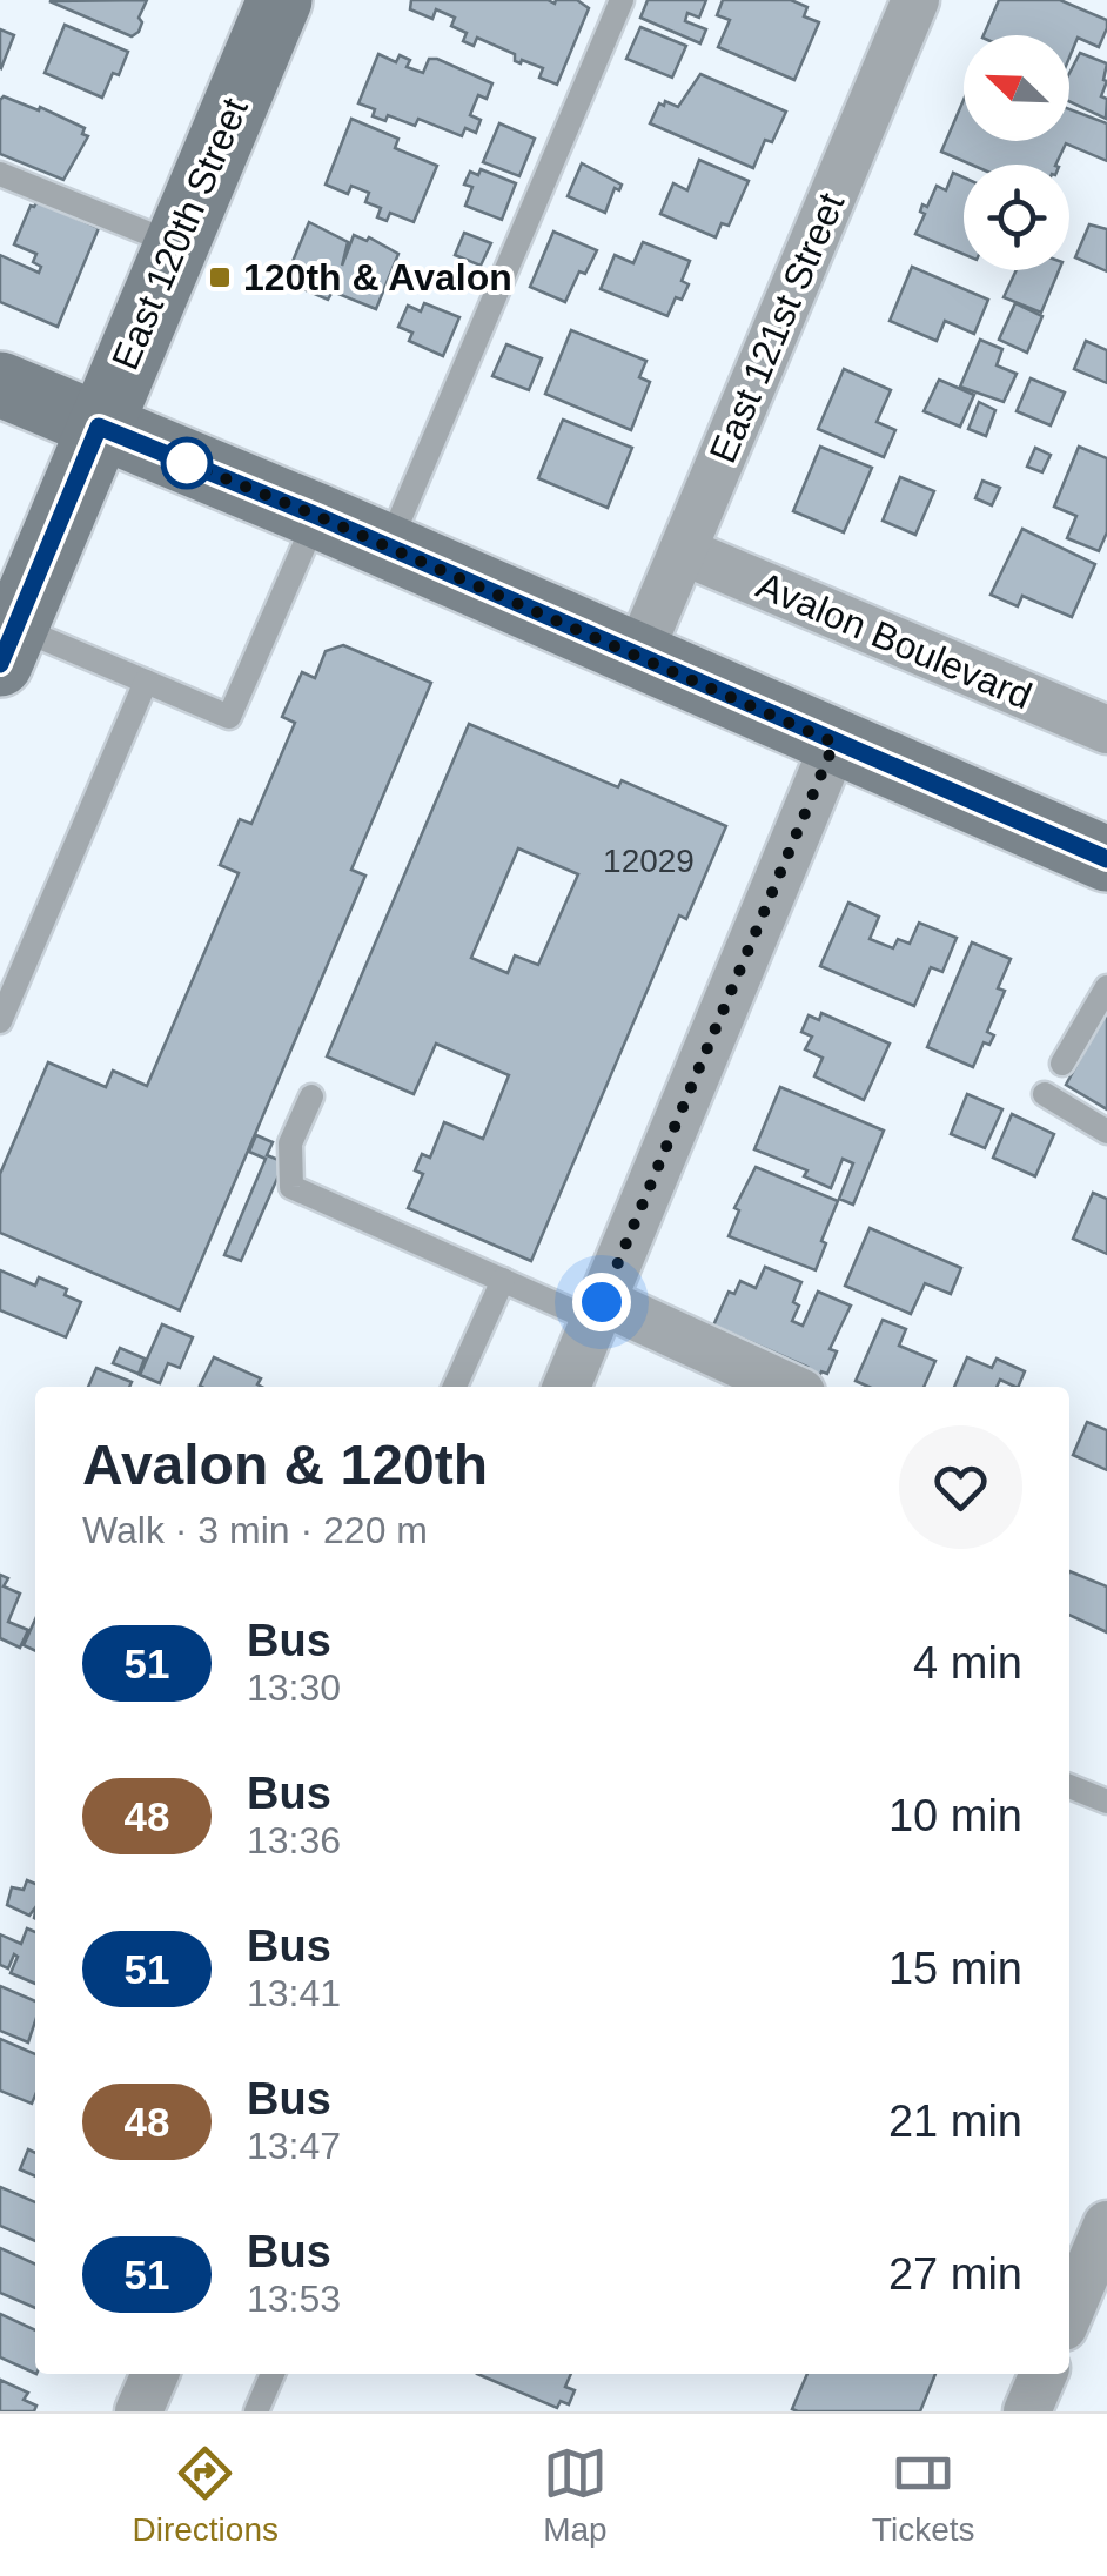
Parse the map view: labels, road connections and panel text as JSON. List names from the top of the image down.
{
  "streets": {
    "main road": ["East 120th Street"],
    "street": ["East 121st Street", "Avalon Boulevard"]
  },
  "crossings": [
    ["East 121st Street", "Avalon Boulevard"]
  ],
  "places": {
    "transit": ["120th & Avalon"]
  },
  "lines": ["bus line 51"],
  "house_numbers": ["12029"],
  "north": "top left",
  "page": {
    "heading": ["Avalon & 120th", "Walk · 3 min · 220 m"],
    "list": [
      {
        "mark": "51",
        "name": "Bus",
        "note": "13:30",
        "value": "4 min"
      },
      {
        "mark": "48",
        "name": "Bus",
        "note": "13:36",
        "value": "10 min"
      },
      {
        "mark": "51",
        "name": "Bus",
        "note": "13:41",
        "value": "15 min"
      },
      {
        "mark": "48",
        "name": "Bus",
        "note": "13:47",
        "value": "21 min"
      },
      {
        "mark": "51",
        "name": "Bus",
        "note": "13:53",
        "value": "27 min"
      }
    ],
    "tabs": ["Directions", "Map", "Tickets"]
  }
}
